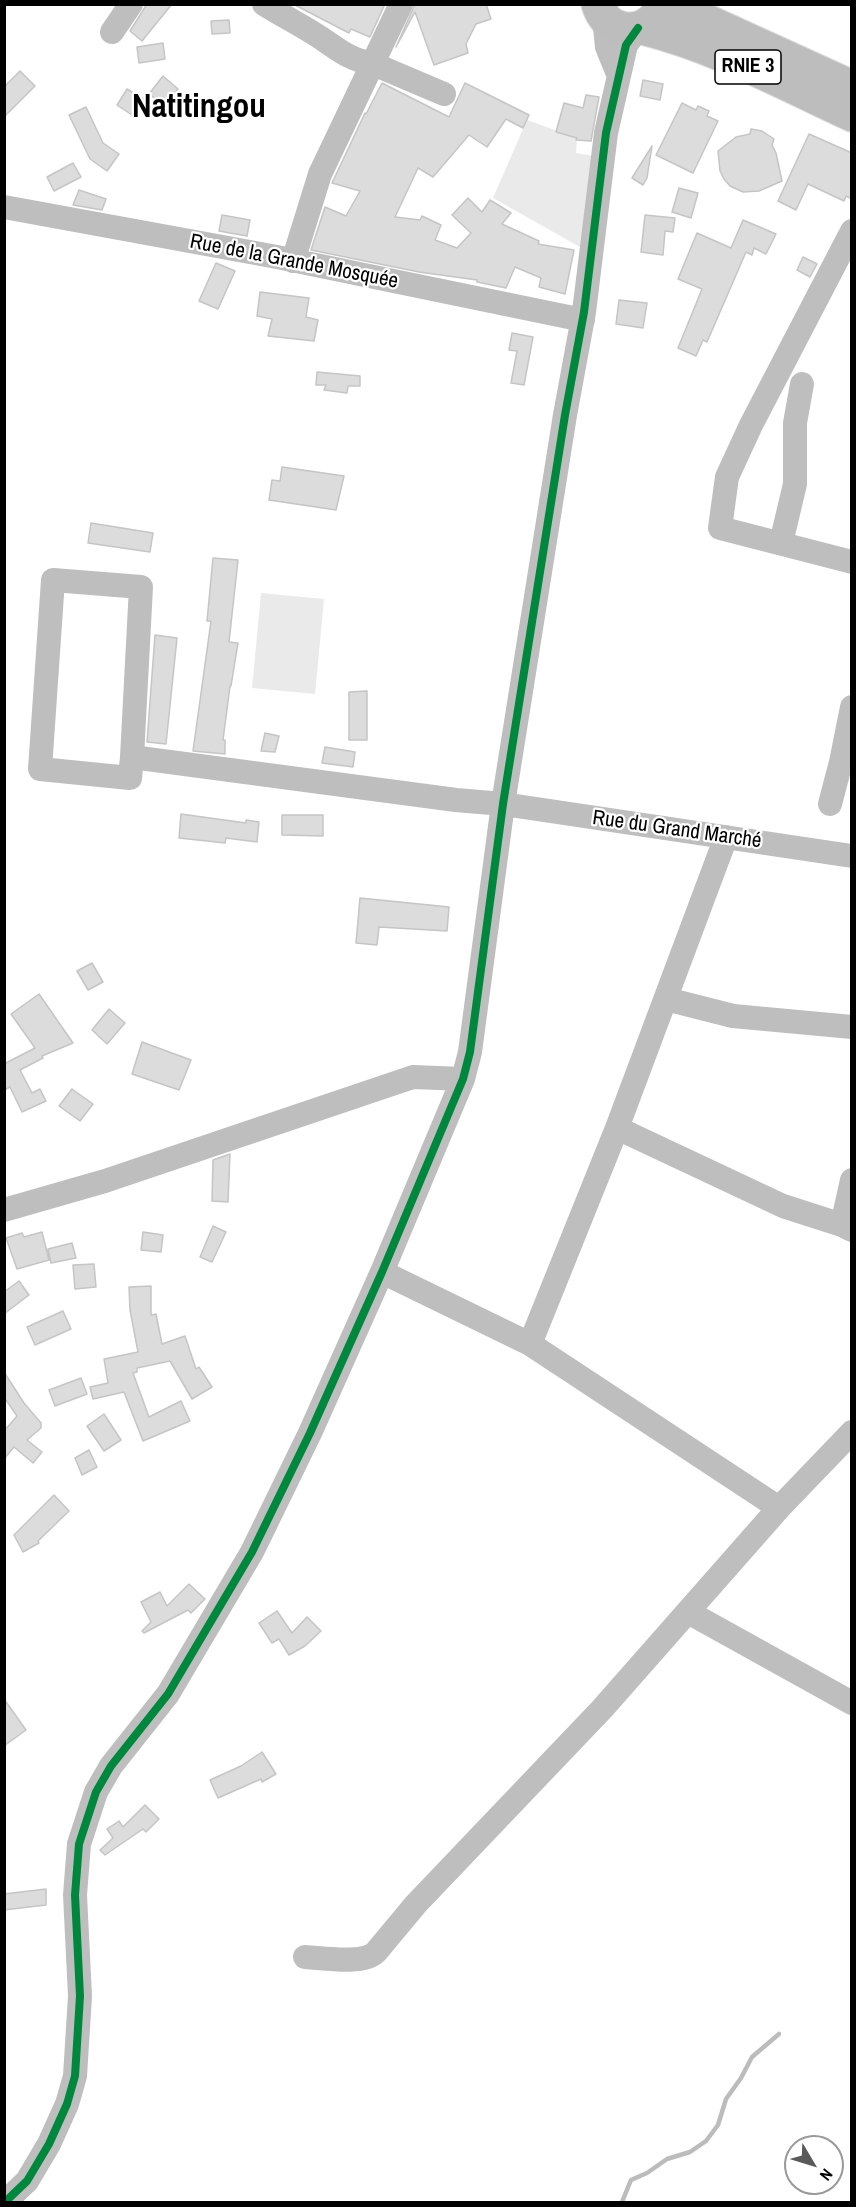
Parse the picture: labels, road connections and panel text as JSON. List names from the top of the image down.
{
  "streets": {
    "highway": ["RNIE 3"],
    "street": ["Rue de la Grande Mosquée", "Rue du Grand Marché"]
  },
  "districts": ["Natitingou"],
  "north": "bottom right"
}
